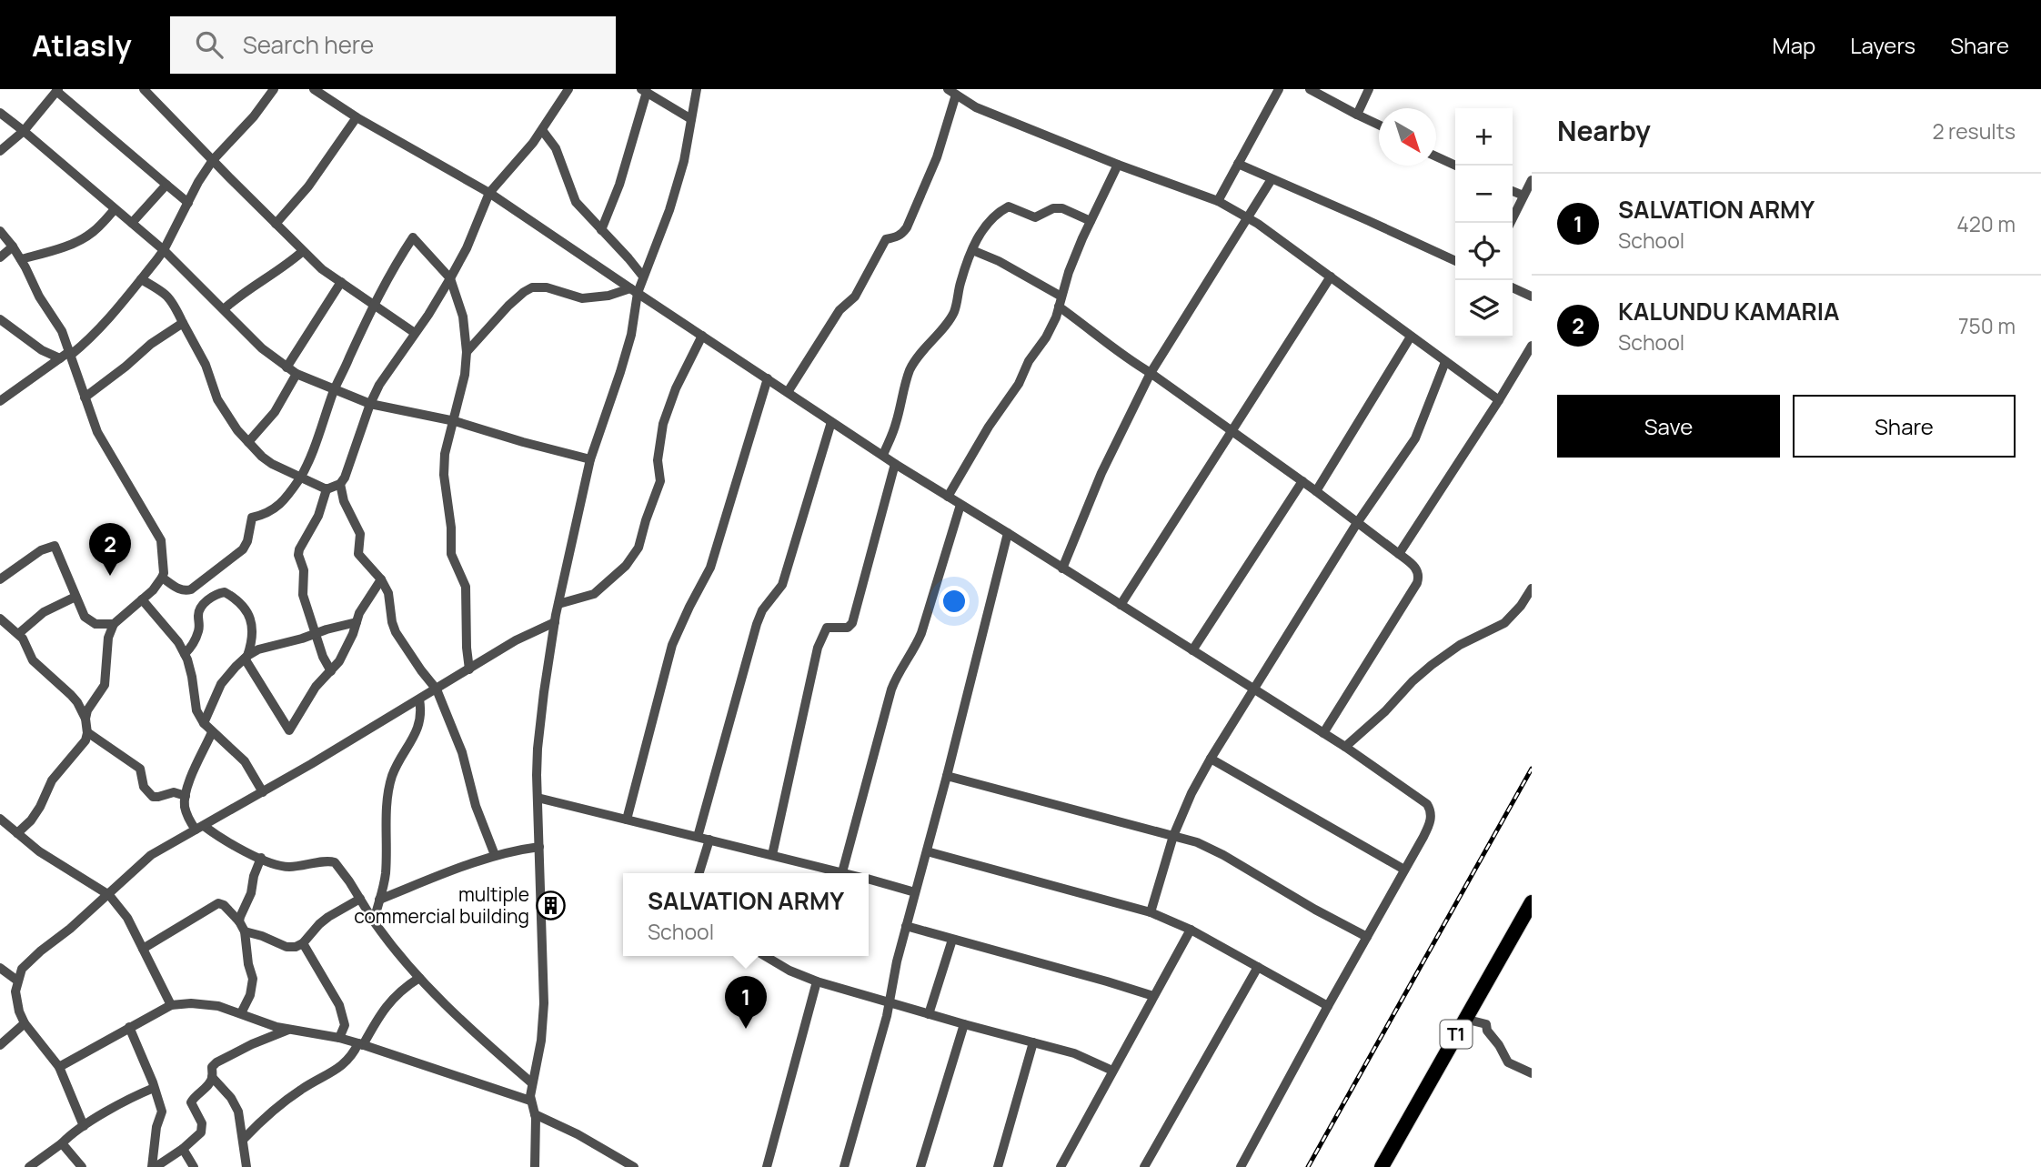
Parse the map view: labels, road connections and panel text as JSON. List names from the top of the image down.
{
  "streets": {
    "highway": ["T1"]
  },
  "places": {
    "building": ["multiple commercial building"]
  },
  "north": "bottom right",
  "page": {
    "header": "Atlasly",
    "search": "Search here",
    "nav": ["Map", "Layers", "Share"],
    "heading": ["Nearby", "2 results"],
    "map_buttons": ["+", "−"],
    "list": [
      {
        "mark": "1",
        "name": "SALVATION ARMY",
        "note": "School",
        "value": "420 m"
      },
      {
        "mark": "2",
        "name": "KALUNDU KAMARIA",
        "note": "School",
        "value": "750 m"
      }
    ],
    "buttons": ["Save", "Share"],
    "pins": ["2", "1"],
    "popup": ["SALVATION ARMY", "School"]
  }
}
